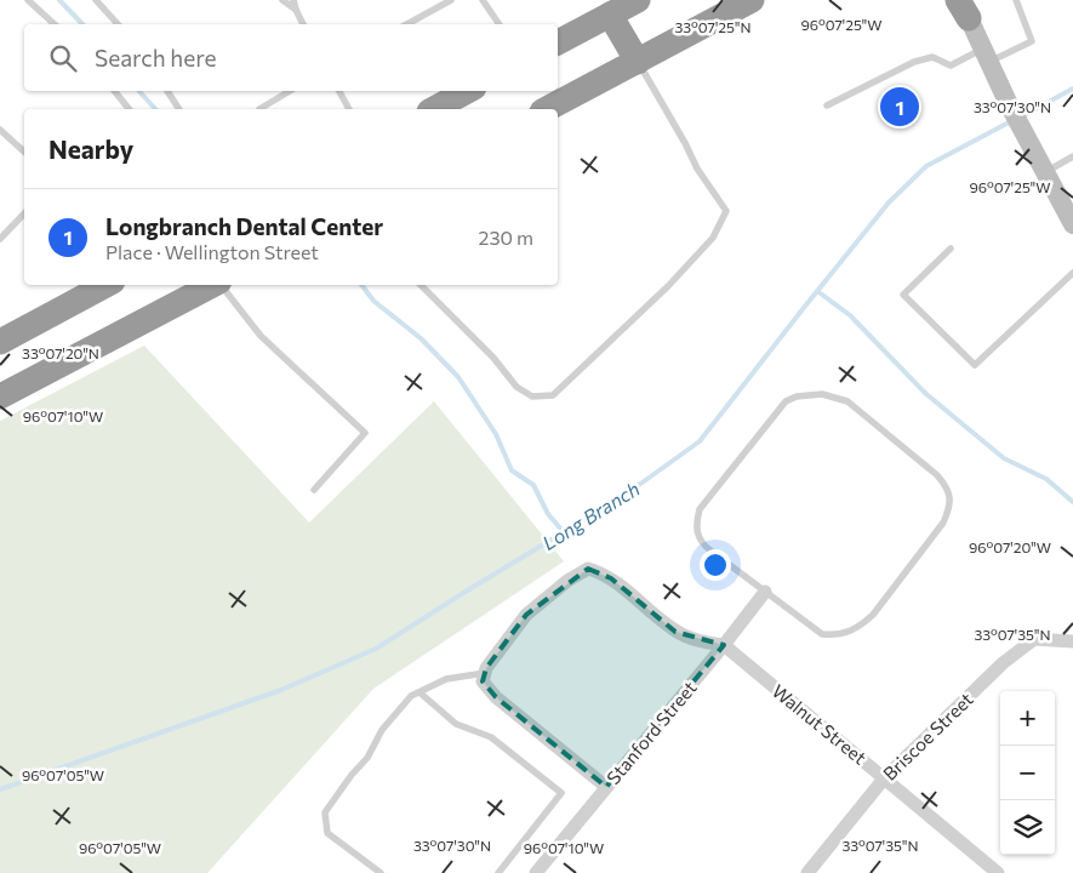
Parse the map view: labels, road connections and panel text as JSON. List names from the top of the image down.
{
  "streets": {
    "street": ["Walnut Street", "Stanford Street", "Briscoe Street"]
  },
  "crossings": [
    ["Walnut Street", "Stanford Street"],
    ["Walnut Street", "Briscoe Street"]
  ],
  "water": ["Long Branch"],
  "page": {
    "search": "Search here",
    "pins": "1",
    "heading": "Nearby",
    "list": [
      {
        "mark": "1",
        "name": "Longbranch Dental Center",
        "note": "Place · Wellington Street",
        "value": "230 m"
      }
    ],
    "map_buttons": ["+", "−"]
  },
  "coordinates": [
    "96°07'25\"W",
    "33°07'25\"N",
    "33°07'30\"N",
    "33°07'20\"N",
    "96°07'10\"W",
    "96°07'20\"W",
    "33°07'35\"N",
    "96°07'05\"W"
  ]
}
